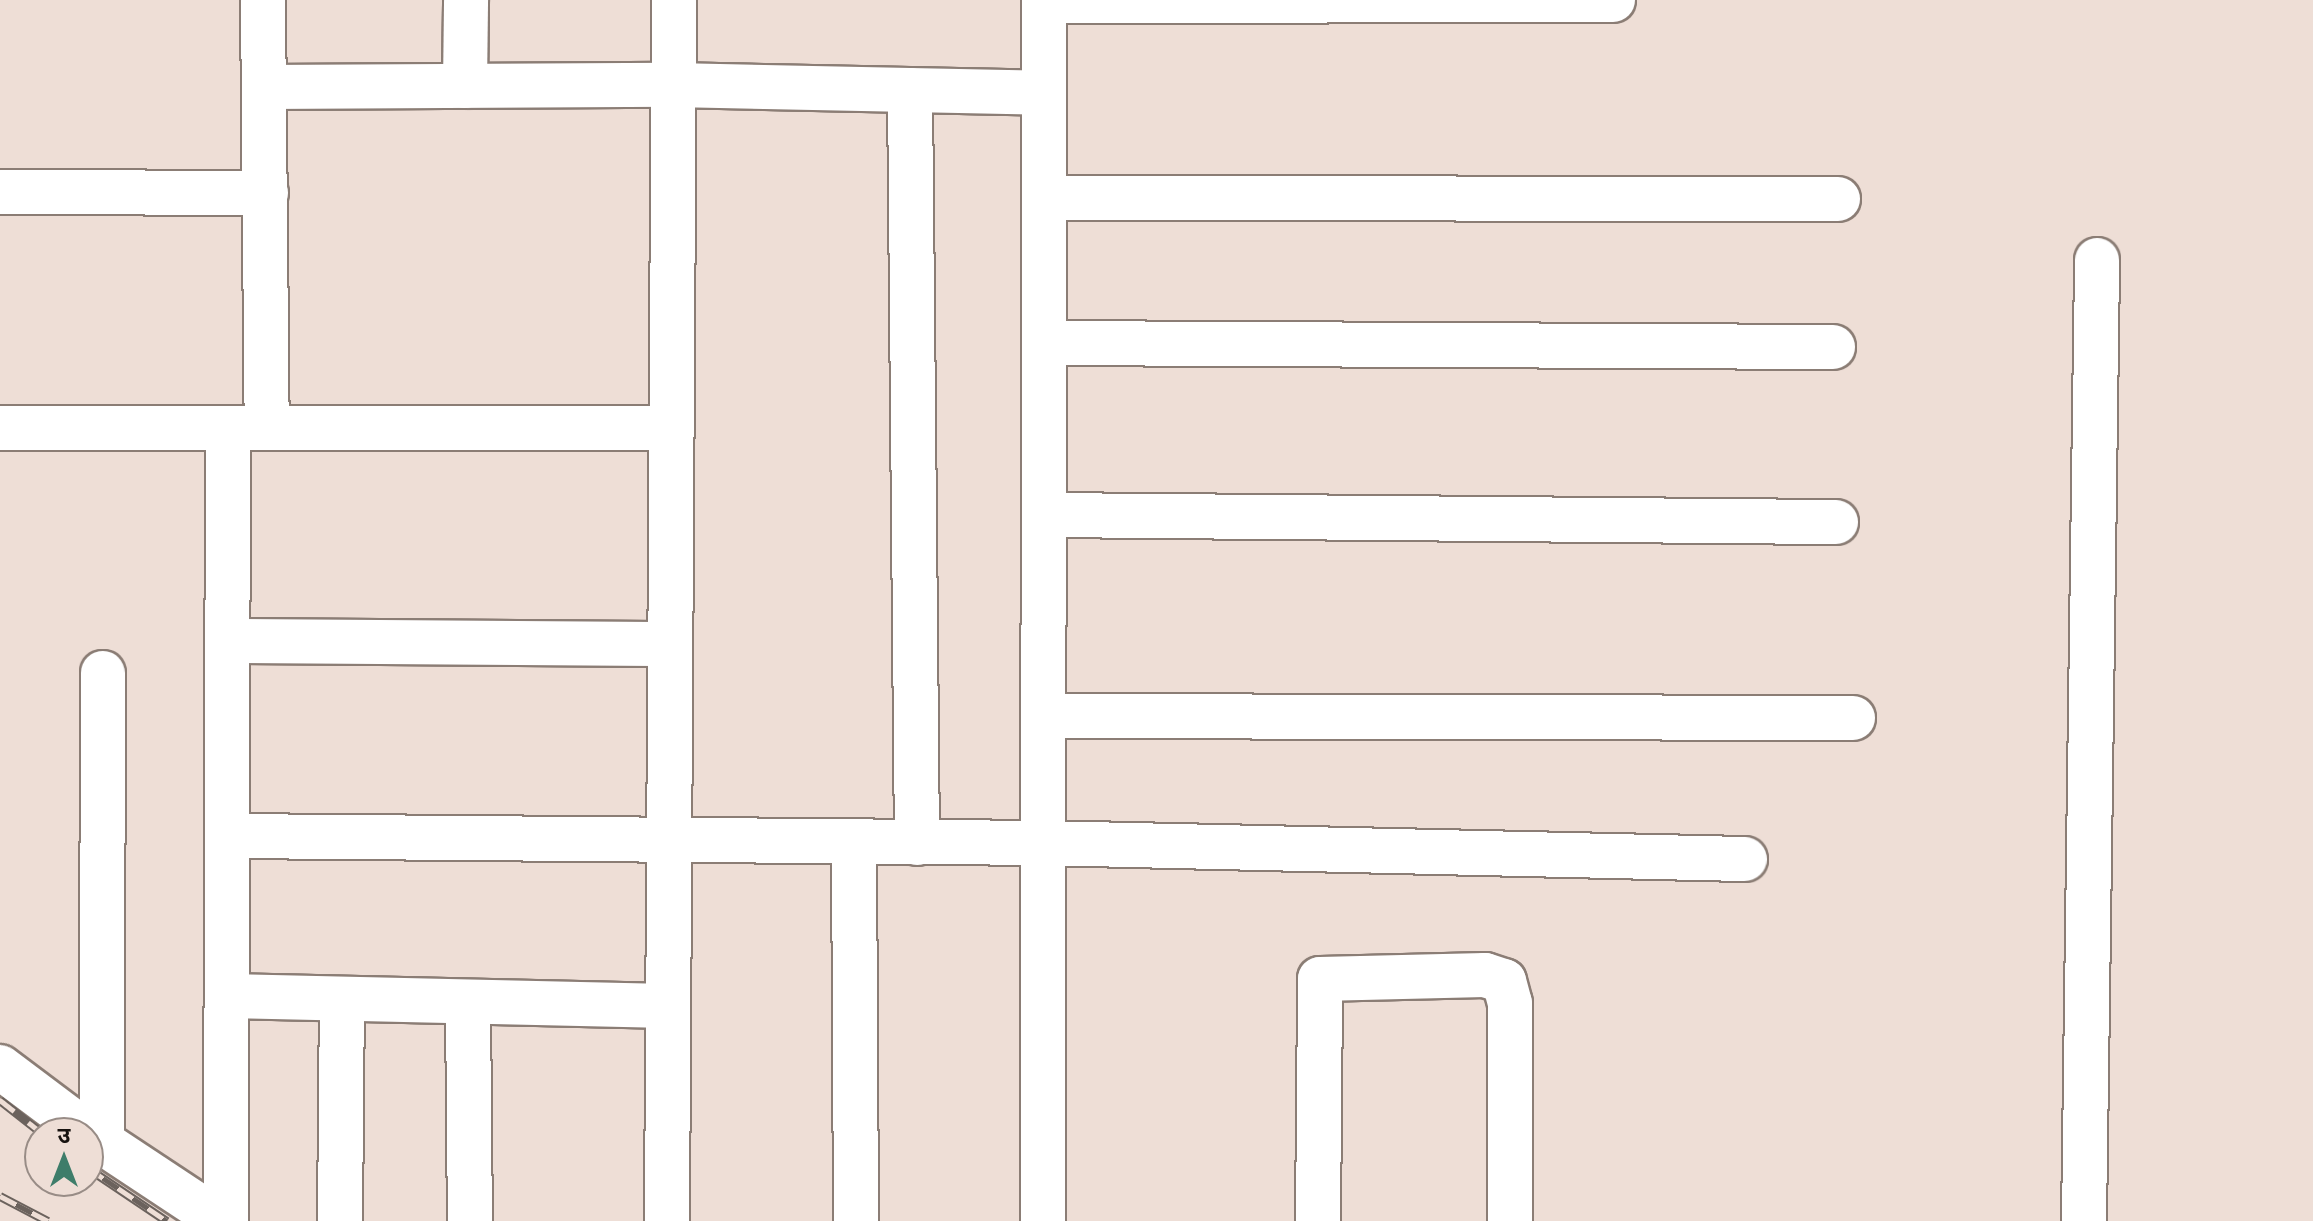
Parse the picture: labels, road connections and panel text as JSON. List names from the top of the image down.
{
  "north": "top"
}
